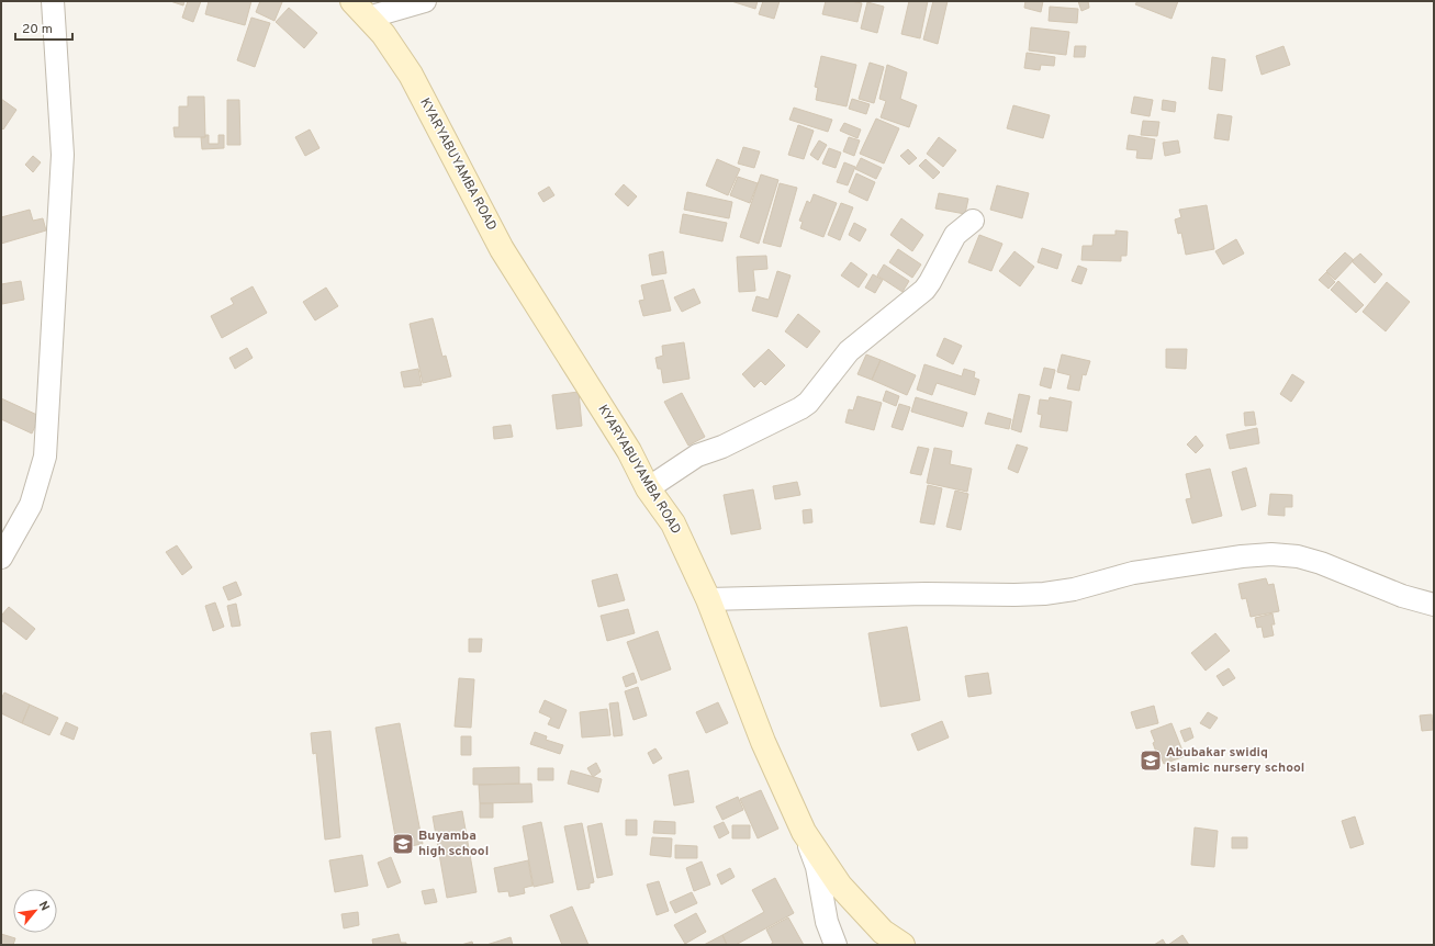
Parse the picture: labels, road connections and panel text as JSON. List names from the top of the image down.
{
  "streets": {
    "street": ["KYARYABUYAMBA ROAD"]
  },
  "places": {
    "school or university": ["Abubakar swidiq Islamic nursery school", "Buyamba high school"]
  },
  "scale_bar": "20 m",
  "north": "top right"
}
